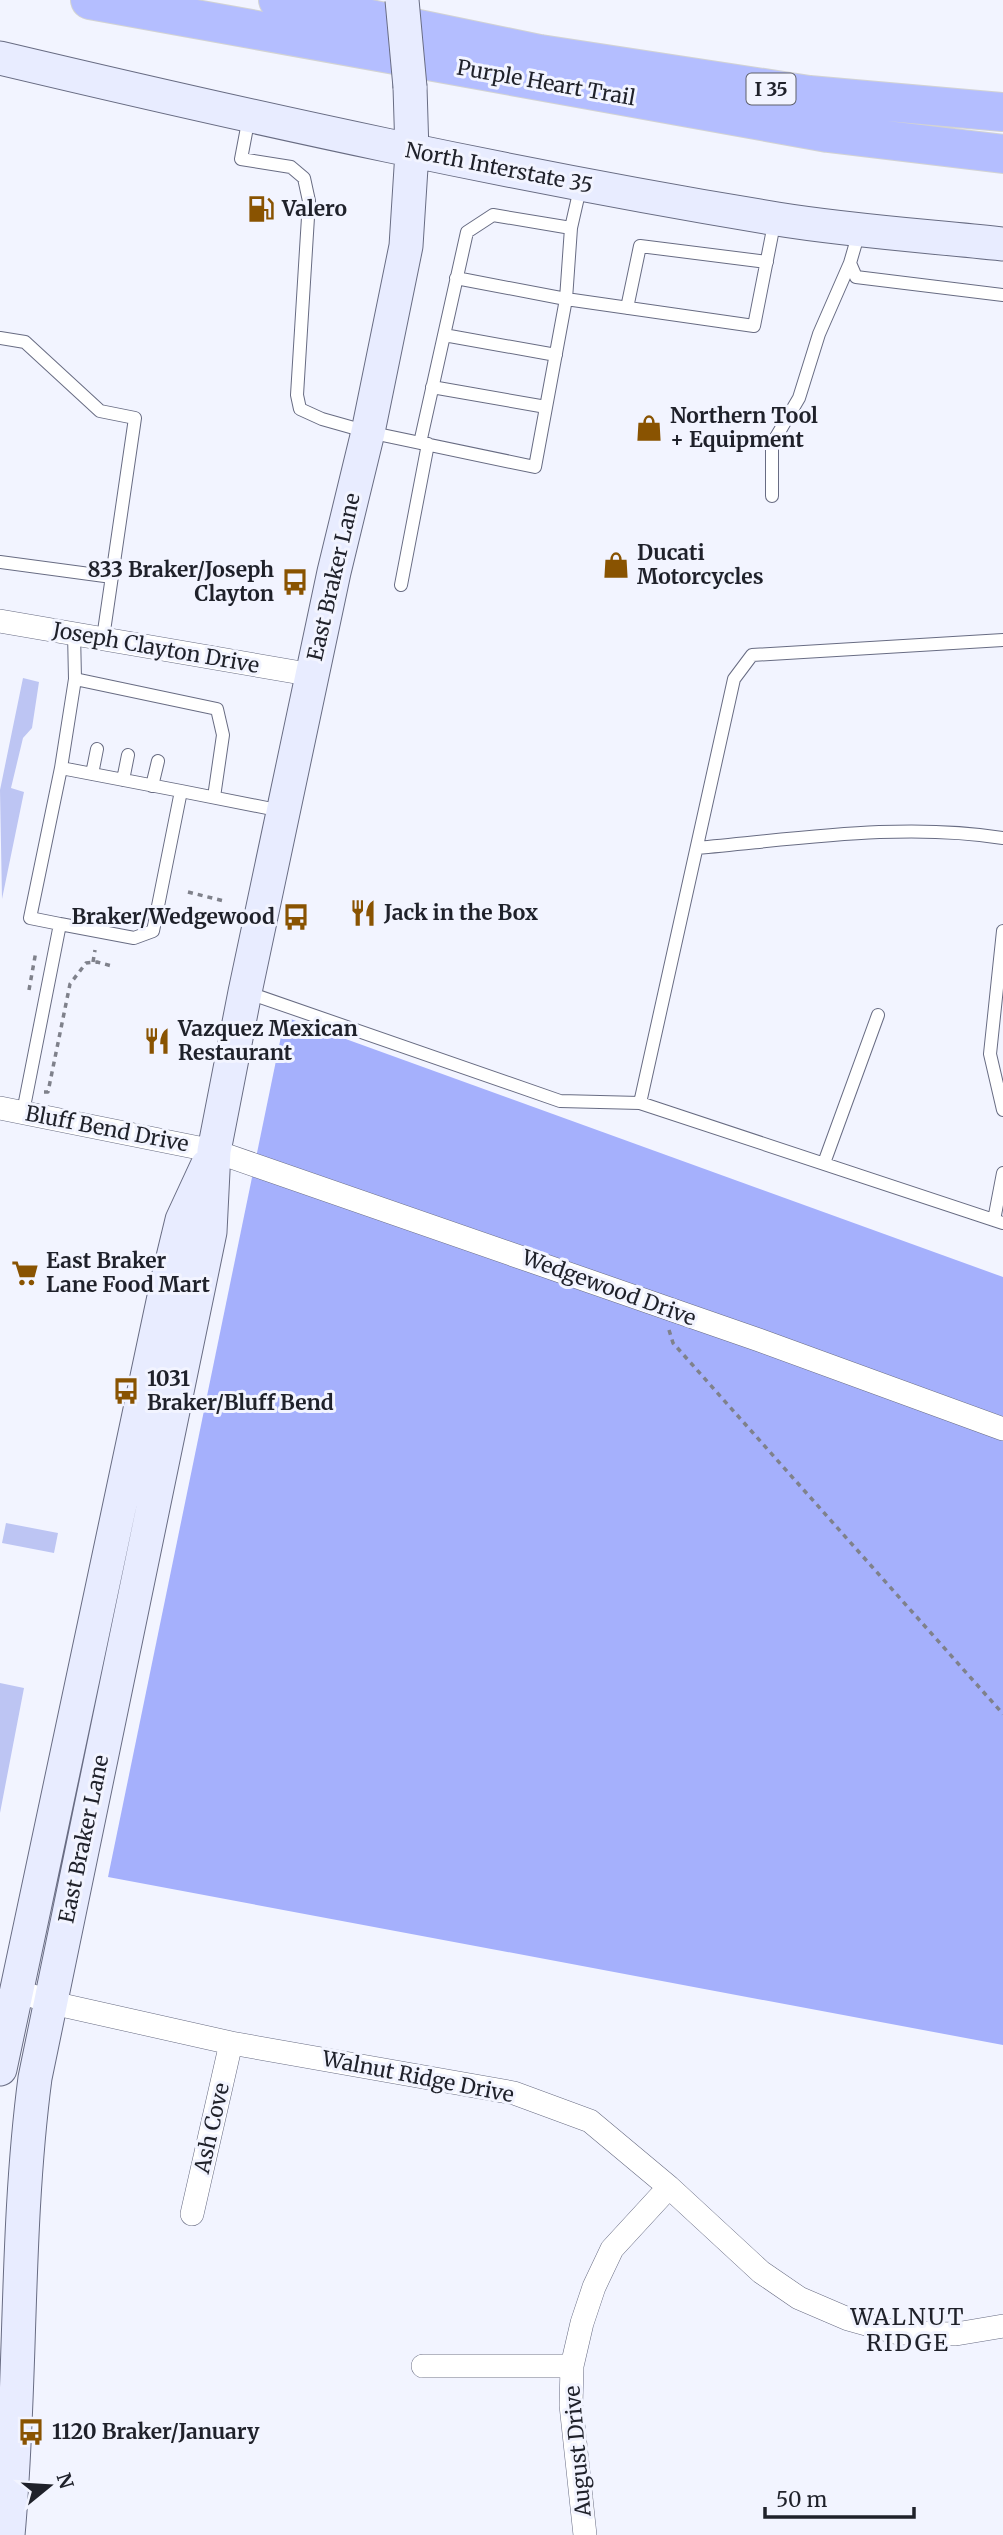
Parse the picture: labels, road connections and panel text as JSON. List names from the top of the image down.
{
  "streets": {
    "highway": ["Purple Heart Trail", "I 35"],
    "main road": ["North Interstate 35", "East Braker Lane"],
    "street": [
      "Joseph Clayton Drive",
      "Bluff Bend Drive",
      "Wedgewood Drive",
      "Walnut Ridge Drive",
      "Ash Cove",
      "August Drive"
    ]
  },
  "crossings": [
    ["North Interstate 35", "East Braker Lane"],
    ["East Braker Lane", "Joseph Clayton Drive"],
    ["East Braker Lane", "Bluff Bend Drive"],
    ["East Braker Lane", "Wedgewood Drive"],
    ["East Braker Lane", "Walnut Ridge Drive"],
    ["Bluff Bend Drive", "Wedgewood Drive"],
    ["Walnut Ridge Drive", "Ash Cove"],
    ["Walnut Ridge Drive", "August Drive"]
  ],
  "districts": ["WALNUT RIDGE"],
  "places": {
    "fuel station": ["Valero"],
    "shop": ["Northern Tool + Equipment", "Ducati Motorcycles"],
    "bus stop": [
      "833 Braker/Joseph Clayton",
      "Braker/Wedgewood",
      "1031 Braker/Bluff Bend",
      "1120 Braker/January"
    ],
    "restaurant": ["Jack in the Box", "Vazquez Mexican Restaurant"],
    "supermarket": ["East Braker Lane Food Mart"]
  },
  "scale_bar": "50 m",
  "north": "right"
}
